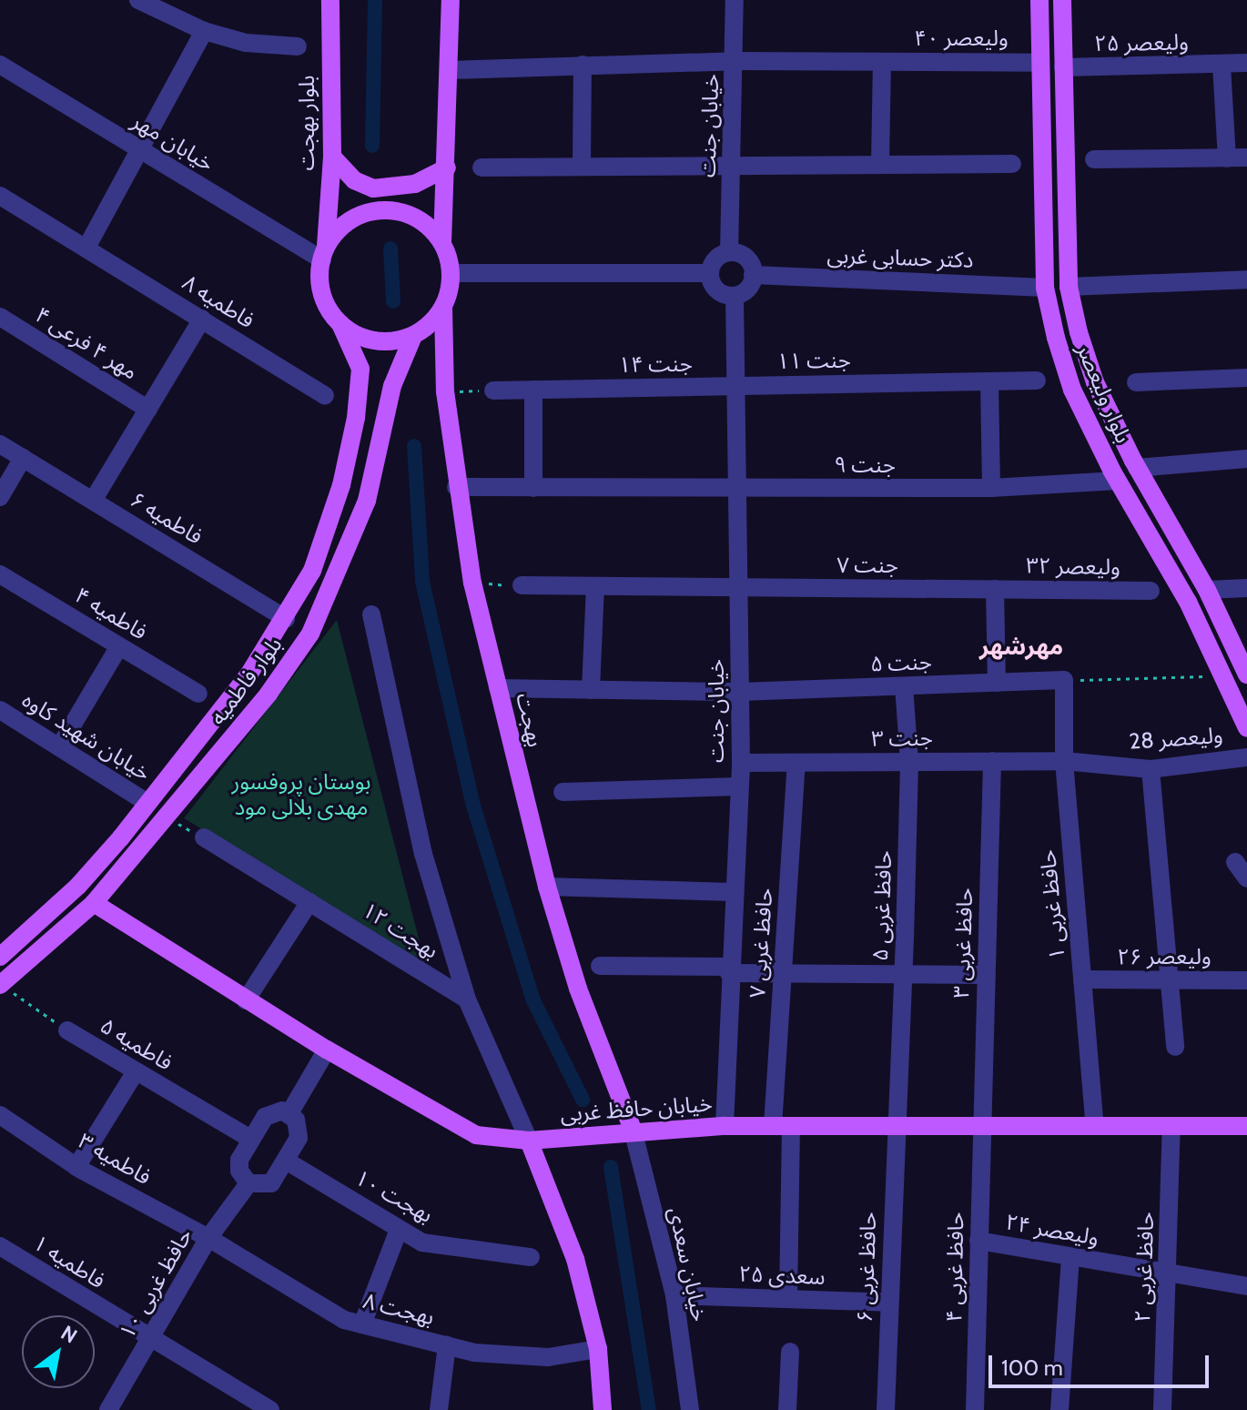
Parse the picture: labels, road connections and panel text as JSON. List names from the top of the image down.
{
  "streets": {
    "main road": [
      "بلوار بهجت",
      "بلوار ولیعصر",
      "بلوار فاطمیه",
      "بهجت",
      "خیابان حافظ غربی"
    ],
    "street": [
      "ولیعصر ۴۰",
      "ولیعصر ۲۵",
      "خیابان جنت",
      "خیابان مهر",
      "دکتر حسابی غربی",
      "فاطمیه ۸",
      "مهر ۴ فرعی ۴",
      "جنت ۱۱",
      "جنت ۱۴",
      "جنت ۹",
      "فاطمیه ۶",
      "جنت ۷",
      "ولیعصر ۳۲",
      "فاطمیه ۴",
      "جنت ۵",
      "خیابان شهید کاوه",
      "جنت ۳",
      "ولیعصر 28",
      "حافظ غربی ۱",
      "حافظ غربی ۵",
      "بهجت ۱۲",
      "حافظ غربی ۷",
      "حافظ غربی ۳",
      "ولیعصر ۲۶",
      "فاطمیه ۵",
      "فاطمیه ۳",
      "بهجت ۱۰",
      "ولیعصر ۲۴",
      "فاطمیه ۱",
      "خیابان سعدی",
      "حافظ غربی ۶",
      "حافظ غربی ۴",
      "حافظ غربی ۲",
      "سعدی ۲۵",
      "حافظ غربی ۱۰",
      "بهجت ۸"
    ]
  },
  "crossings": [
    ["ولیعصر ۴۰", "خیابان جنت"],
    ["ولیعصر ۴۰", "بلوار ولیعصر"],
    ["ولیعصر ۲۵", "بلوار ولیعصر"],
    ["بلوار بهجت", "خیابان مهر"],
    ["بلوار بهجت", "بلوار فاطمیه"],
    ["بلوار بهجت", "بهجت"],
    ["خیابان جنت", "دکتر حسابی غربی"],
    ["خیابان جنت", "جنت ۱۱"],
    ["خیابان جنت", "جنت ۱۴"],
    ["خیابان جنت", "جنت ۹"],
    ["خیابان جنت", "جنت ۷"],
    ["خیابان جنت", "جنت ۵"],
    ["خیابان جنت", "جنت ۳"],
    ["خیابان جنت", "خیابان حافظ غربی"],
    ["خیابان مهر", "بلوار فاطمیه"],
    ["خیابان مهر", "بهجت"],
    ["دکتر حسابی غربی", "بلوار ولیعصر"],
    ["جنت ۱۱", "جنت ۱۴"],
    ["بلوار ولیعصر", "جنت ۹"],
    ["جنت ۹", "بهجت"],
    ["فاطمیه ۶", "بلوار فاطمیه"],
    ["جنت ۷", "ولیعصر ۳۲"],
    ["جنت ۵", "بهجت"],
    ["جنت ۵", "حافظ غربی ۱"],
    ["جنت ۵", "حافظ غربی ۵"],
    ["بلوار فاطمیه", "بهجت"],
    ["بلوار فاطمیه", "خیابان شهید کاوه"],
    ["بلوار فاطمیه", "فاطمیه ۵"],
    ["بلوار فاطمیه", "خیابان حافظ غربی"],
    ["بهجت", "خیابان حافظ غربی"],
    ["بهجت", "خیابان سعدی"],
    ["جنت ۳", "ولیعصر 28"],
    ["جنت ۳", "حافظ غربی ۱"],
    ["جنت ۳", "حافظ غربی ۵"],
    ["جنت ۳", "حافظ غربی ۷"],
    ["جنت ۳", "حافظ غربی ۳"],
    ["ولیعصر 28", "حافظ غربی ۱"],
    ["حافظ غربی ۱", "ولیعصر ۲۶"],
    ["حافظ غربی ۱", "خیابان حافظ غربی"],
    ["حافظ غربی ۵", "خیابان حافظ غربی"],
    ["حافظ غربی ۵", "حافظ غربی ۶"],
    ["حافظ غربی ۷", "خیابان حافظ غربی"],
    ["حافظ غربی ۷", "سعدی ۲۵"],
    ["حافظ غربی ۳", "خیابان حافظ غربی"],
    ["حافظ غربی ۳", "حافظ غربی ۴"],
    ["خیابان حافظ غربی", "خیابان سعدی"],
    ["خیابان حافظ غربی", "حافظ غربی ۶"],
    ["خیابان حافظ غربی", "حافظ غربی ۴"],
    ["خیابان حافظ غربی", "حافظ غربی ۲"],
    ["فاطمیه ۳", "حافظ غربی ۱۰"],
    ["فاطمیه ۳", "بهجت ۸"],
    ["ولیعصر ۲۴", "حافظ غربی ۴"],
    ["ولیعصر ۲۴", "حافظ غربی ۲"],
    ["فاطمیه ۱", "حافظ غربی ۱۰"],
    ["خیابان سعدی", "سعدی ۲۵"],
    ["حافظ غربی ۶", "سعدی ۲۵"],
    ["حافظ غربی ۱۰", "بهجت ۸"]
  ],
  "districts": ["مهرشهر"],
  "parks": ["بوستان پروفسور مهدی بلالی مود"],
  "scale_bar": "100 m",
  "north": "top right"
}
